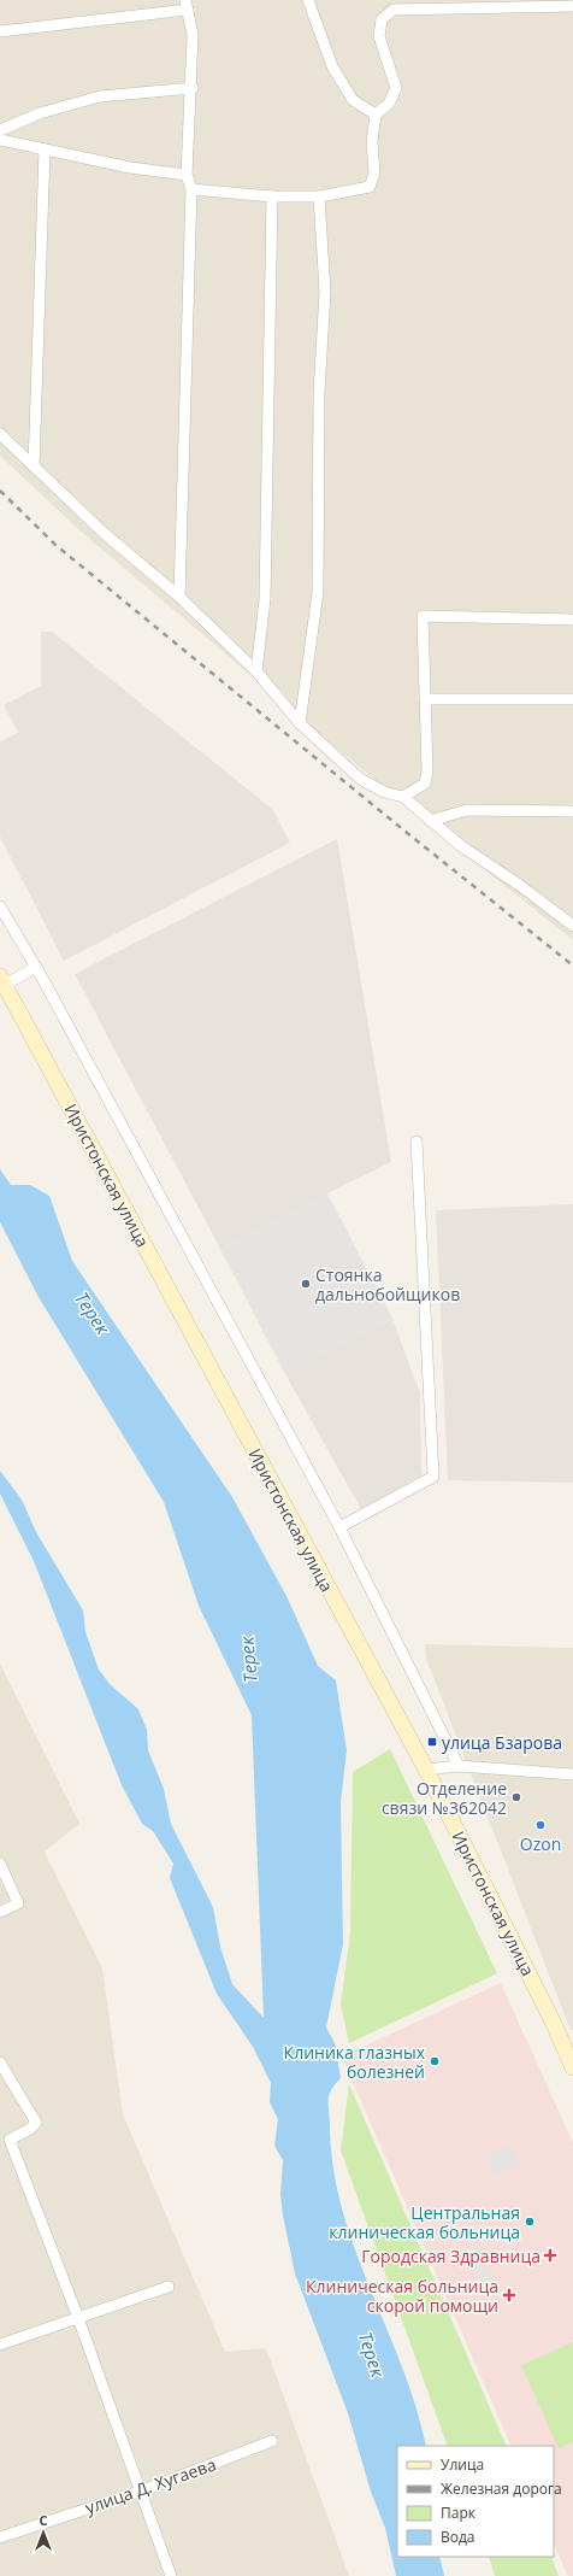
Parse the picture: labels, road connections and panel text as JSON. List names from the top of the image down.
{
  "streets": {
    "main road": ["Иристонская улица"],
    "street": ["улица Д. Хугаева"]
  },
  "water": ["Терек"],
  "places": {
    "other": [
      "Стоянка дальнобойщиков",
      "Отделение связи №362042",
      "Ozon",
      "Клиника глазных болезней",
      "Центральная клиническая больница"
    ],
    "transit": ["улица Бзарова"],
    "health": ["Городская Здравница", "Клиническая больница скорой помощи"]
  },
  "legend": [
    "Улица",
    "Железная дорога",
    "Парк",
    "Вода"
  ],
  "north": "top"
}
